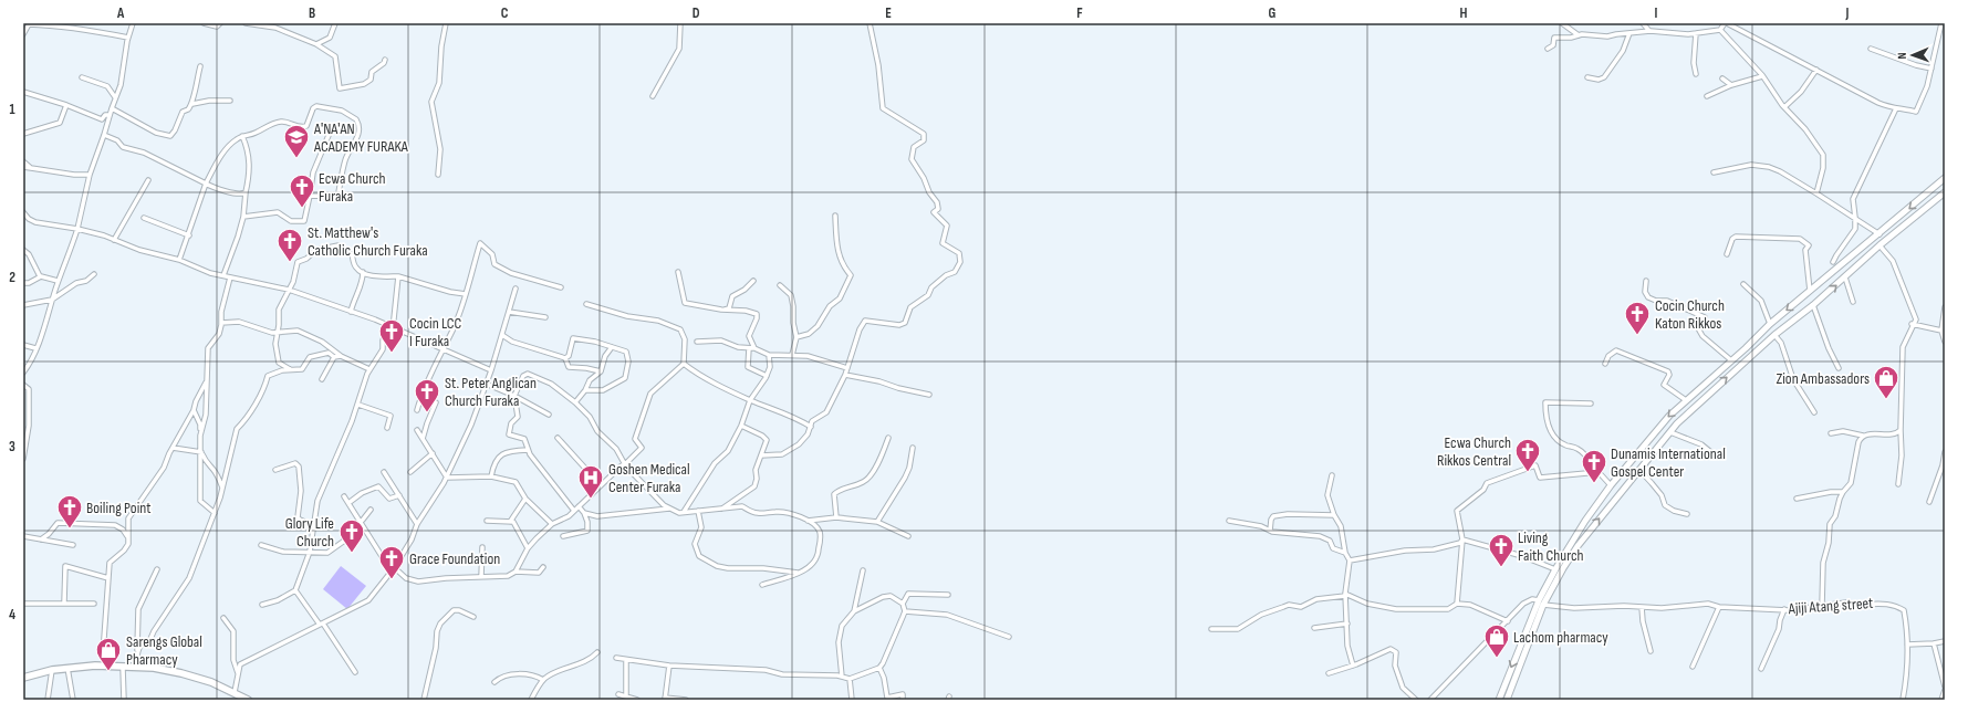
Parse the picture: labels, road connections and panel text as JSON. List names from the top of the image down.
{
  "streets": {
    "street": ["Ajiji Atang street"]
  },
  "places": {
    "school or university": ["A'NA'AN ACADEMY FURAKA"],
    "church": [
      "Ecwa Church Furaka",
      "St. Matthew's Catholic Church Furaka",
      "Cocin Church Katon Rikkos",
      "Cocin LCC I Furaka",
      "St. Peter Anglican Church Furaka",
      "Ecwa Church Rikkos Central",
      "Dunamis International Gospel Center",
      "Boiling Point",
      "Glory Life Church",
      "Living Faith Church",
      "Grace Foundation"
    ],
    "shop": ["Zion Ambassadors", "Lachom pharmacy", "Sarengs Global Pharmacy"],
    "hospital": ["Goshen Medical Center Furaka"]
  },
  "north": "left",
  "grid": {
    "columns": [
      "A",
      "B",
      "C",
      "D",
      "E",
      "F",
      "G",
      "H",
      "I",
      "J"
    ],
    "rows": [
      "1",
      "2",
      "3",
      "4"
    ]
  }
}
